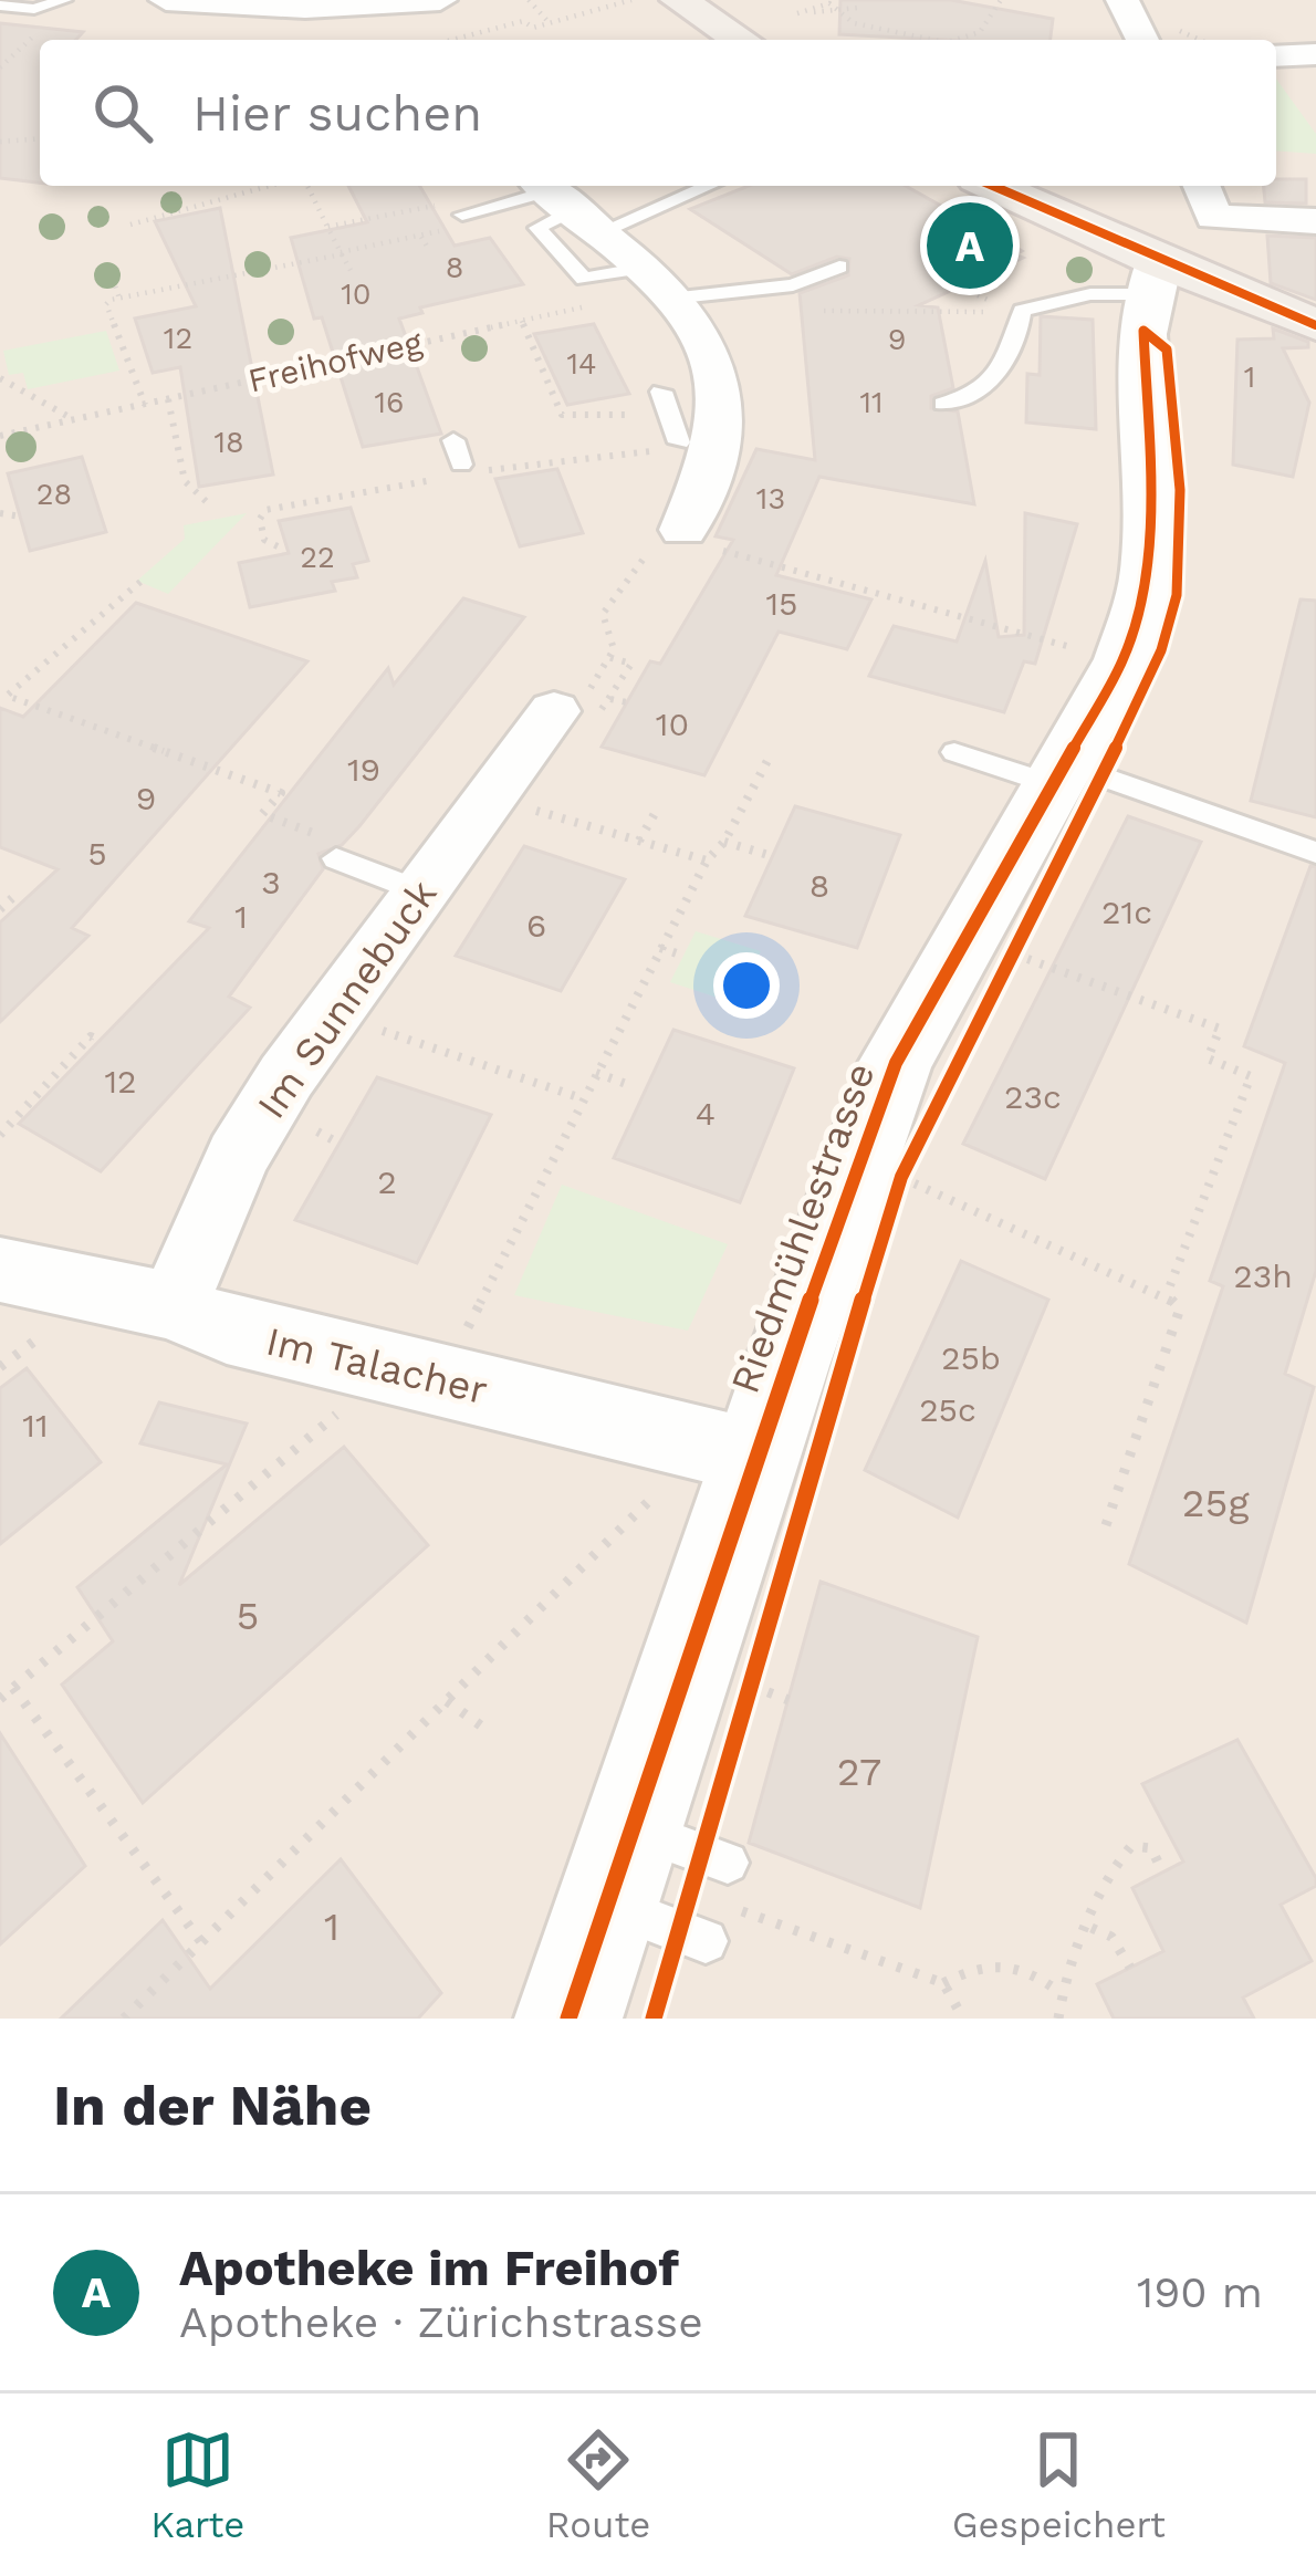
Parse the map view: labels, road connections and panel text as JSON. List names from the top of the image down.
{
  "streets": {
    "street": ["Im Sunnebuck", "Riedmühlestrasse", "Im Talacher"],
    "path": ["Freihofweg"]
  },
  "crossings": [
    ["Im Sunnebuck", "Im Talacher"],
    ["Riedmühlestrasse", "Im Talacher"]
  ],
  "house_numbers": [
    "8",
    "10",
    "12",
    "9",
    "14",
    "1",
    "16",
    "11",
    "18",
    "28",
    "13",
    "22",
    "15",
    "10",
    "19",
    "9",
    "5",
    "3",
    "8",
    "21c",
    "1",
    "6",
    "12",
    "23c",
    "4",
    "2",
    "23h",
    "25b",
    "25c",
    "11",
    "25g",
    "5",
    "27",
    "1"
  ],
  "page": {
    "search": "Hier suchen",
    "pins": "A",
    "heading": "In der Nähe",
    "list": [
      {
        "mark": "A",
        "name": "Apotheke im Freihof",
        "note": "Apotheke · Zürichstrasse",
        "value": "190 m"
      }
    ],
    "nav": ["Karte", "Route", "Gespeichert"]
  }
}
